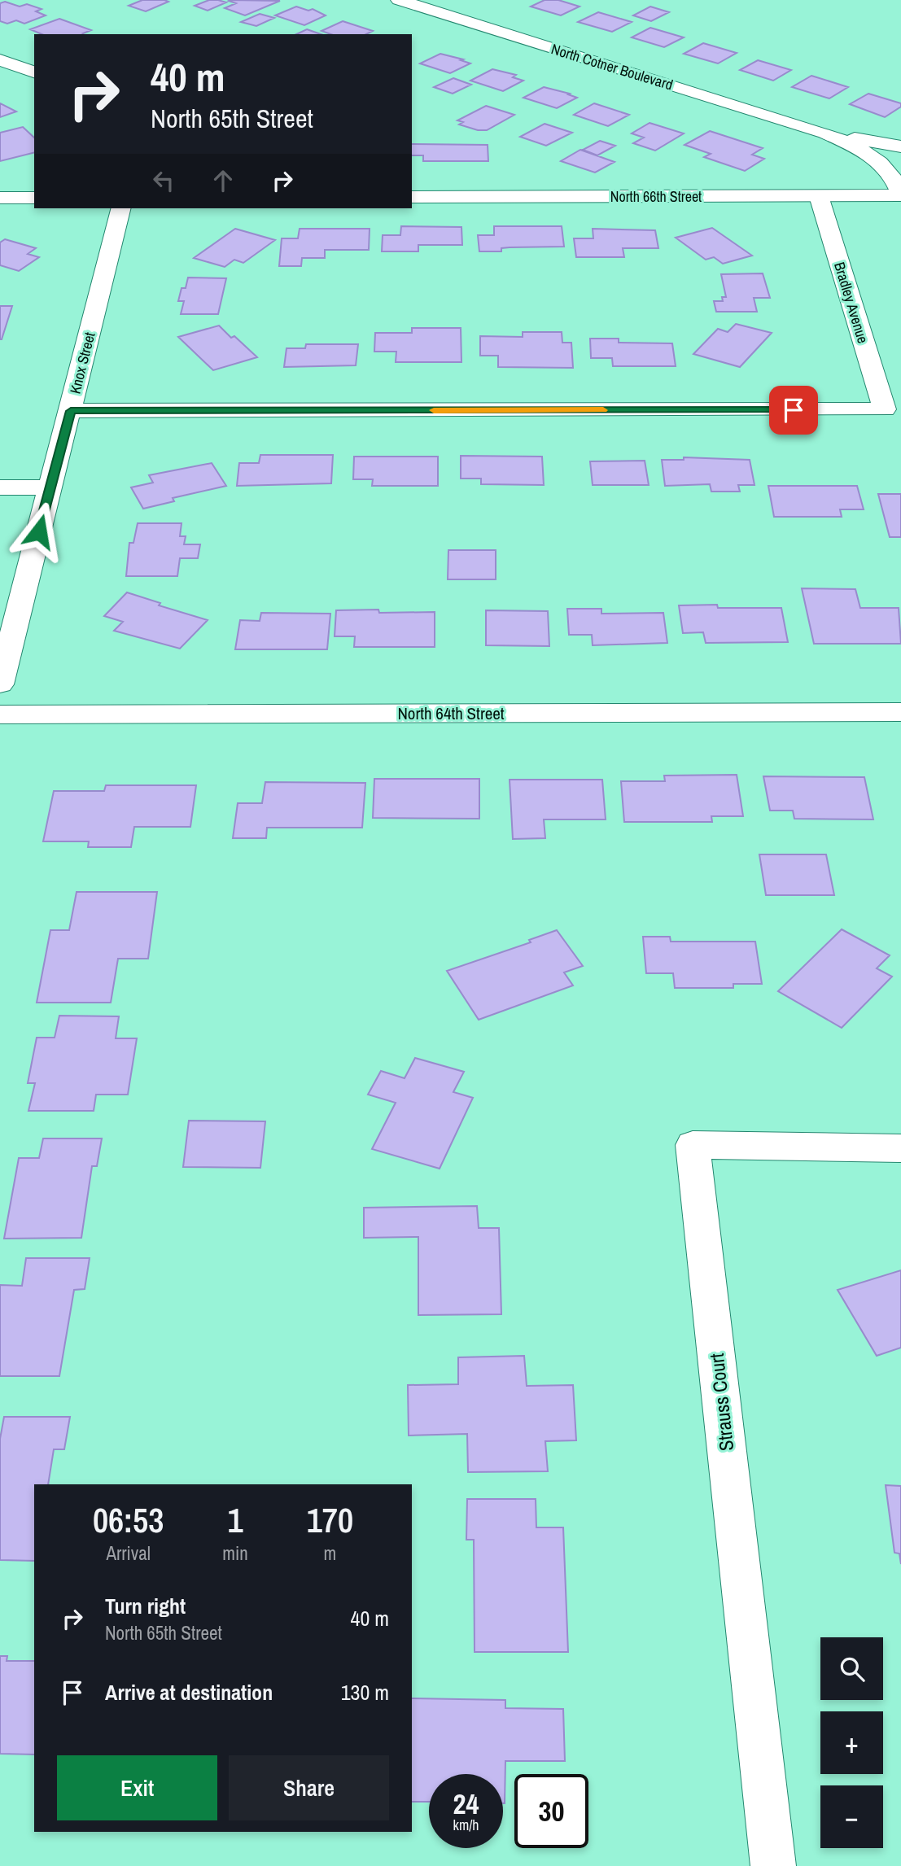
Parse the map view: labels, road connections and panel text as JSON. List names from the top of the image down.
{
  "streets": {
    "street": [
      "North Cotner Boulevard",
      "North 66th Street",
      "Bradley Avenue",
      "Knox Street",
      "North 64th Street",
      "Strauss Court"
    ]
  },
  "crossings": [
    ["North Cotner Boulevard", "North 66th Street"],
    ["North 66th Street", "Bradley Avenue"],
    ["Bradley Avenue", "Knox Street"]
  ],
  "page": {
    "turn": ["40 m", "North 65th Street"],
    "eta": [
      "06:53",
      "Arrival",
      "1",
      "min",
      "170",
      "m"
    ],
    "list": [
      {
        "name": "Turn right",
        "note": "North 65th Street",
        "value": "40 m"
      },
      {
        "name": "Arrive at destination",
        "value": "130 m"
      }
    ],
    "map_buttons": ["+", "−"],
    "buttons": ["Exit", "Share"],
    "speed": "24 km/h",
    "limit": "30"
  }
}
